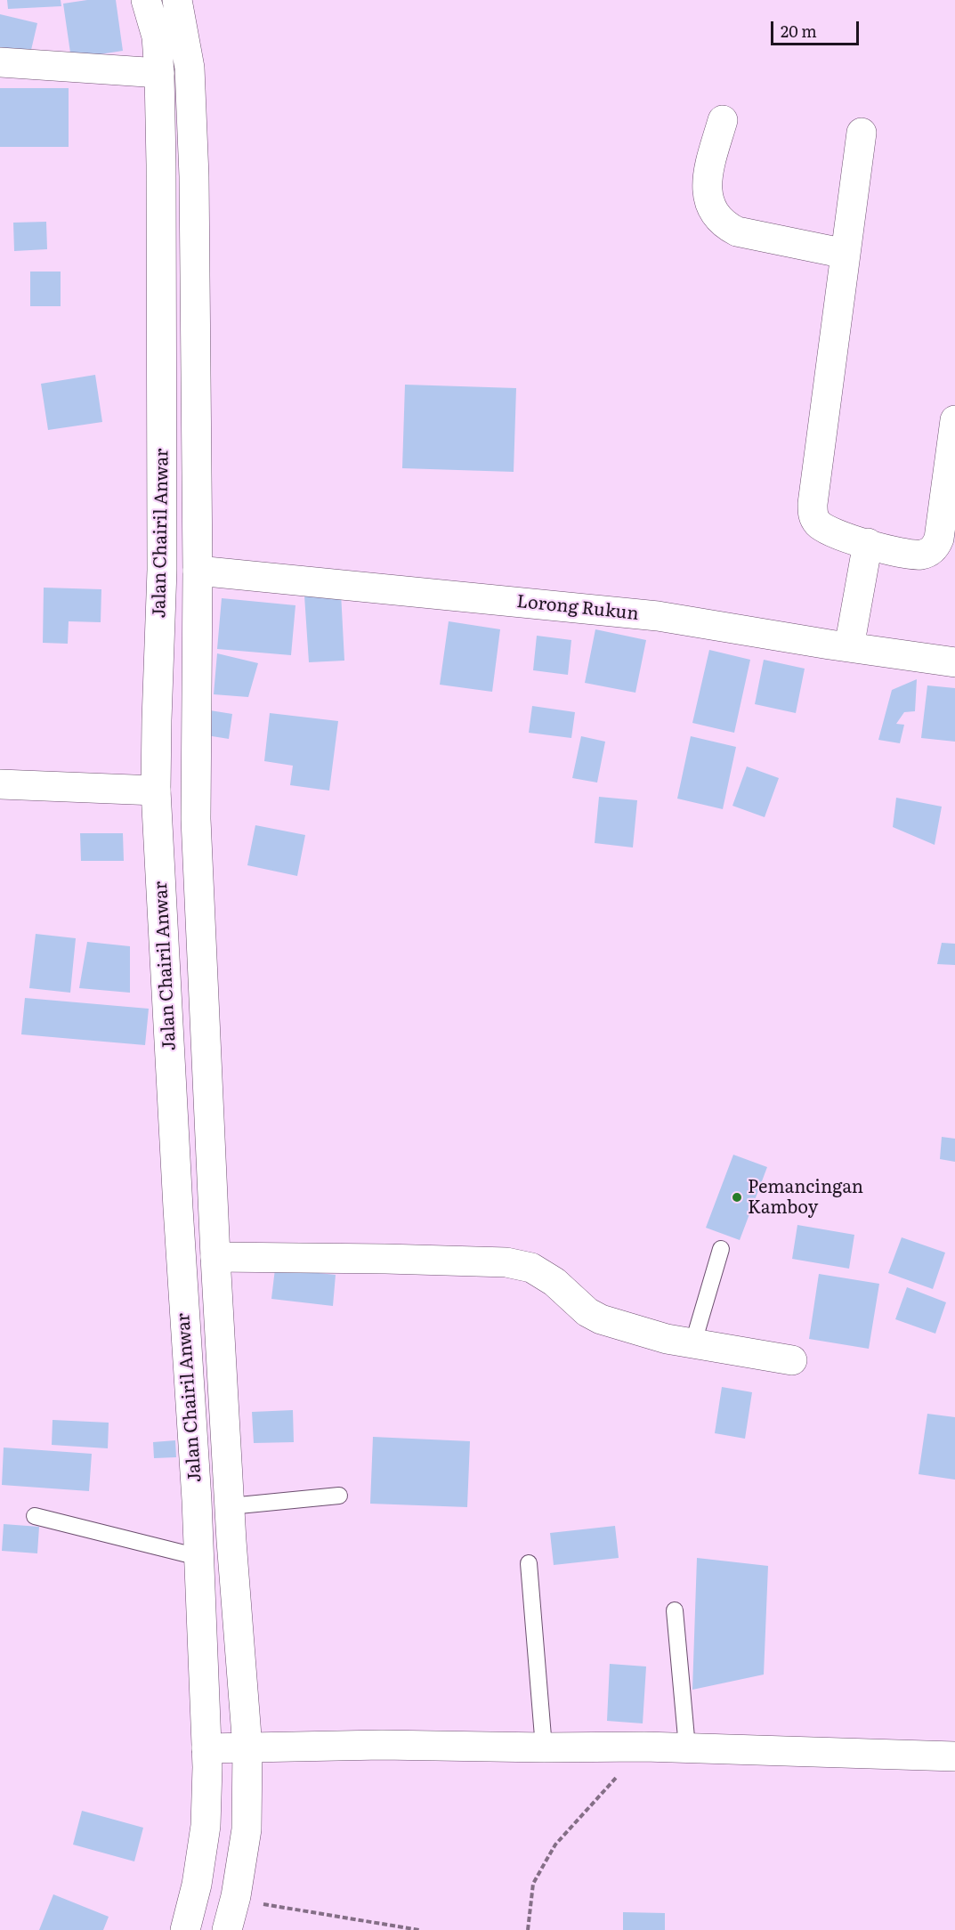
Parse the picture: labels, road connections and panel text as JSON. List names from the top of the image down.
{
  "streets": {
    "main road": ["Jalan Chairil Anwar", "Lorong Rukun"]
  },
  "crossings": [
    ["Jalan Chairil Anwar", "Lorong Rukun"]
  ],
  "places": ["Pemancingan Kamboy"],
  "scale_bar": "20 m"
}
